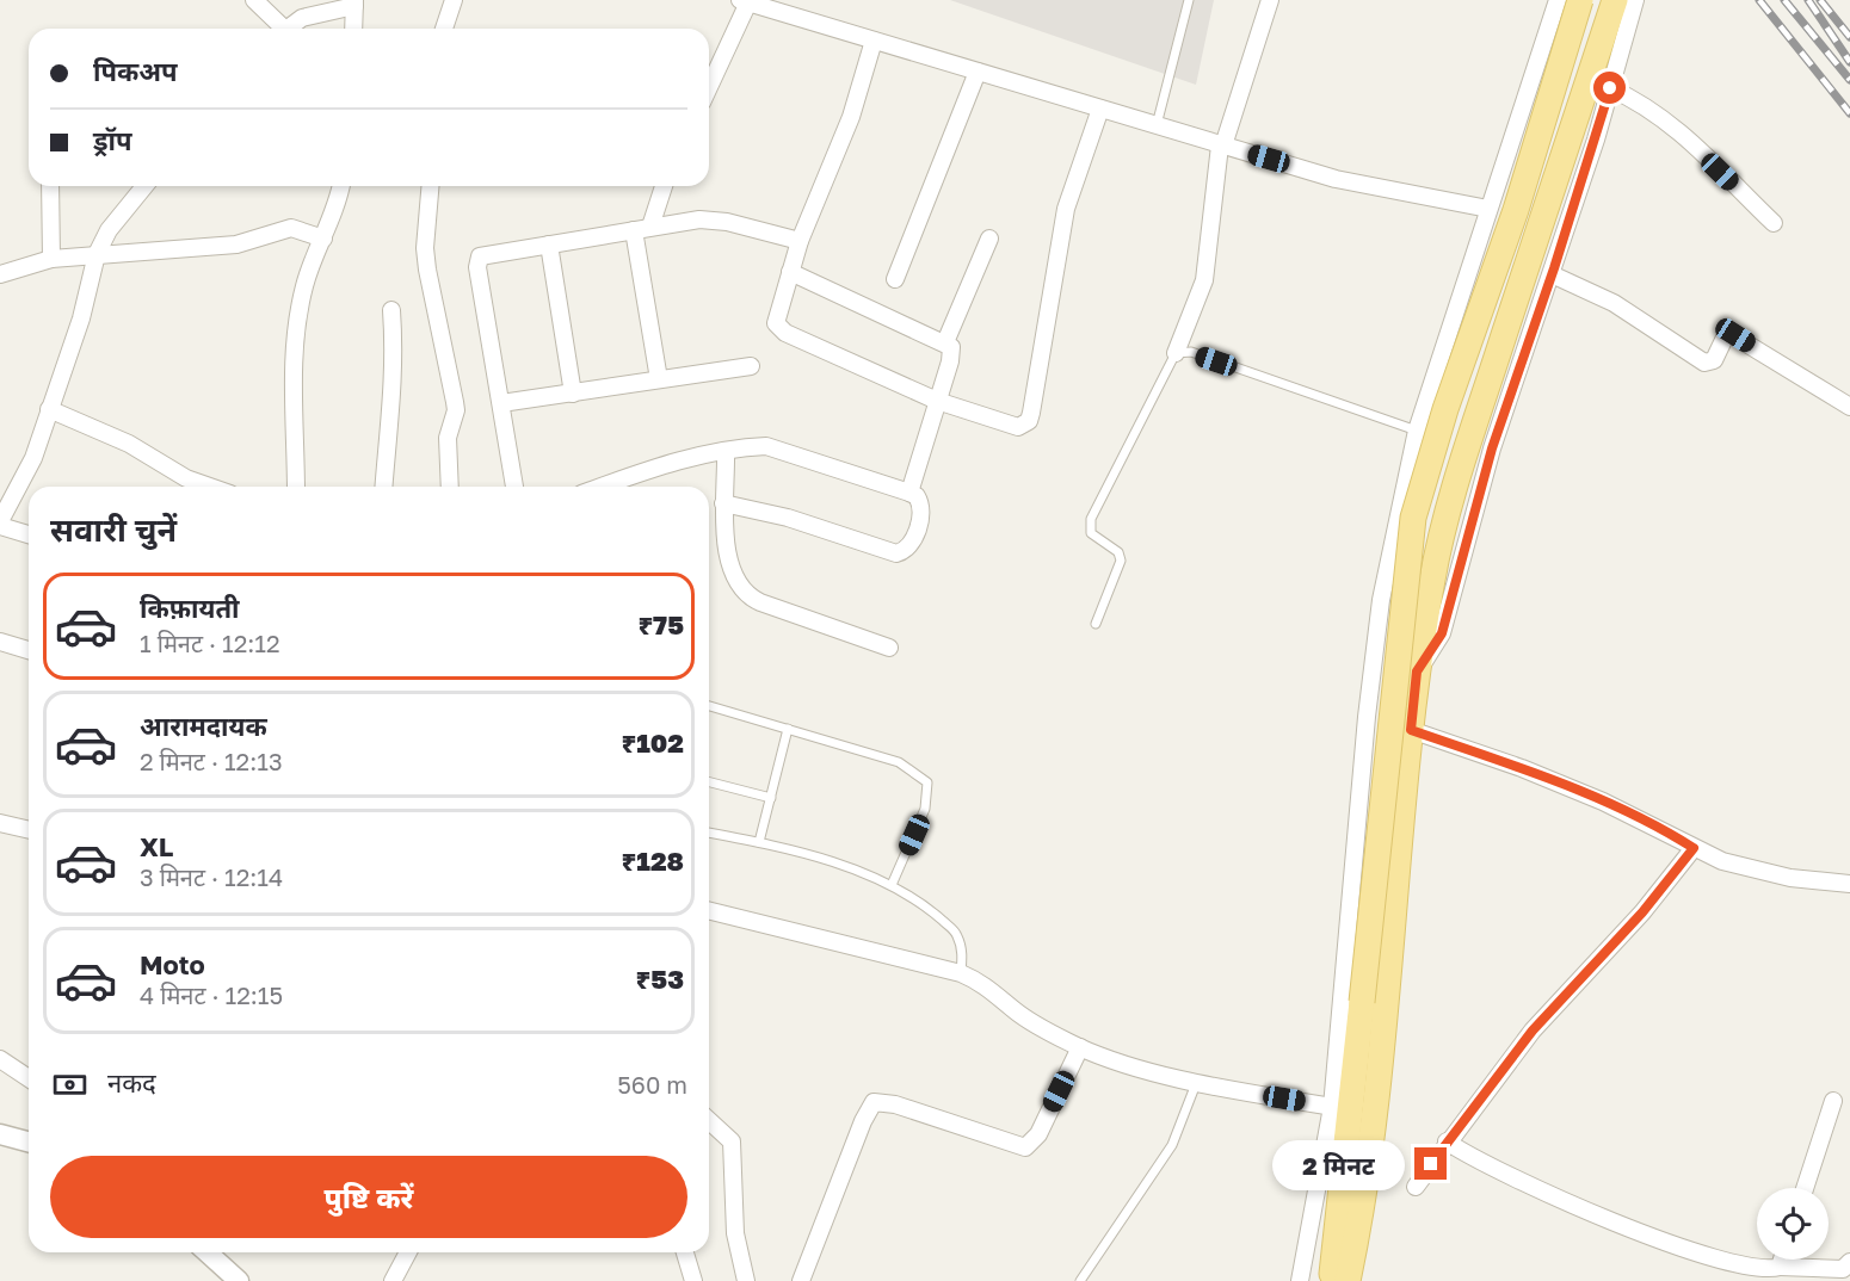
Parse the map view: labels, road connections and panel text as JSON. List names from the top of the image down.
{
  "page": {
    "banner": ["पिकअप", "ड्रॉप"],
    "heading": "सवारी चुनें",
    "list": [
      {
        "name": "किफ़ायती",
        "note": "1 मिनट · 12:12",
        "value": "₹75"
      },
      {
        "name": "आरामदायक",
        "note": "2 मिनट · 12:13",
        "value": "₹102"
      },
      {
        "name": "XL",
        "note": "3 मिनट · 12:14",
        "value": "₹128"
      },
      {
        "name": "Moto",
        "note": "4 मिनट · 12:15",
        "value": "₹53"
      }
    ],
    "pay": ["नकद", "560 m"],
    "bubble": "2 मिनट",
    "buttons": "पुष्टि करें"
  }
}
